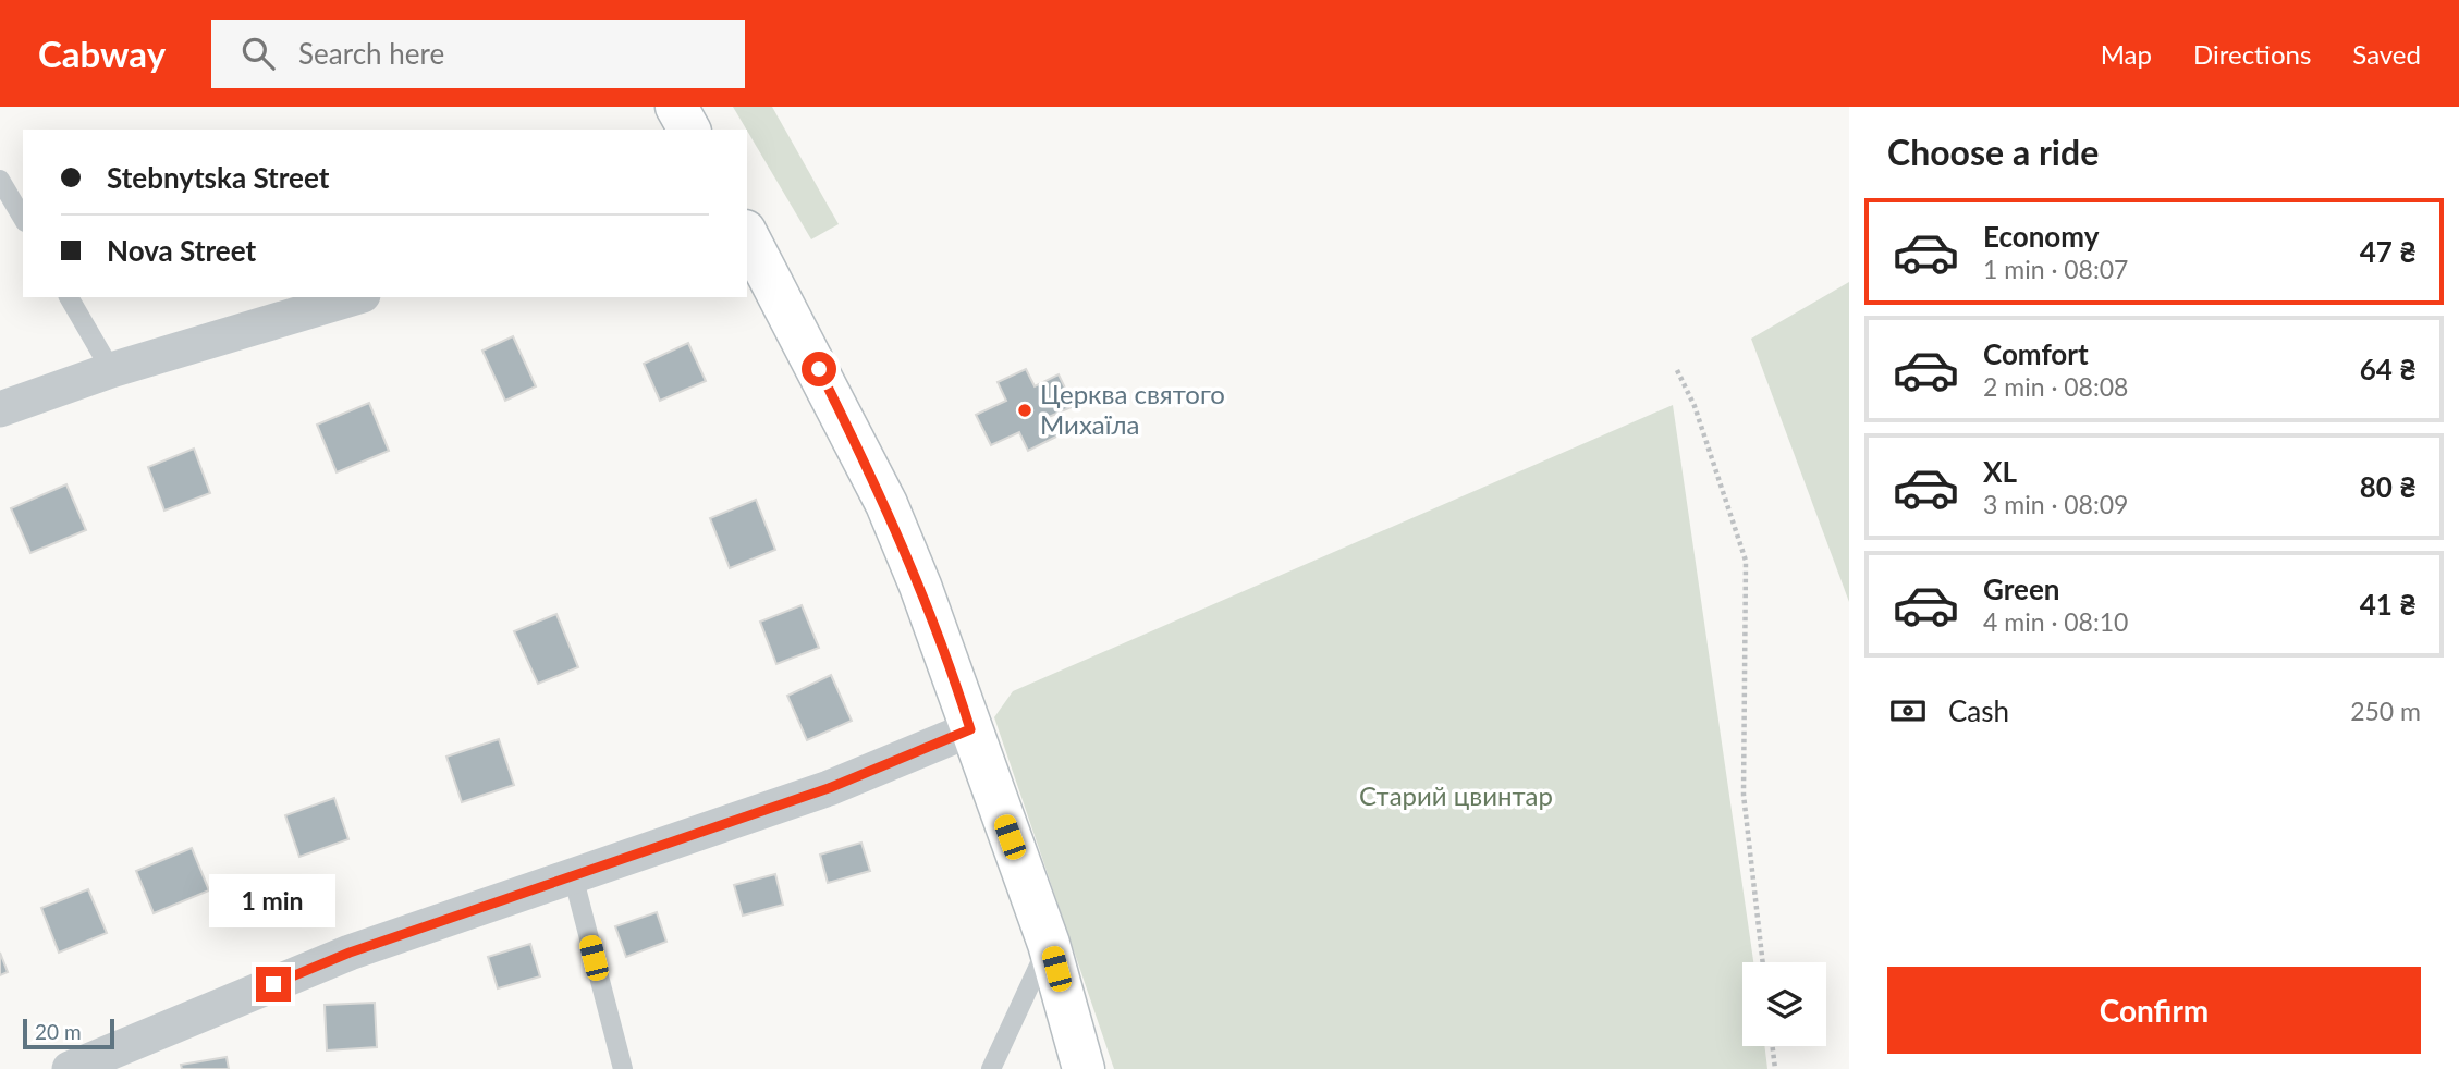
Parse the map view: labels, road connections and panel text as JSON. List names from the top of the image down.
{
  "parks": ["Старий цвинтар"],
  "places": ["Церква святого Михаїла"],
  "scale_bar": "20 m",
  "page": {
    "header": "Cabway",
    "search": "Search here",
    "nav": ["Map", "Directions", "Saved"],
    "heading": "Choose a ride",
    "banner": ["Stebnytska Street", "Nova Street"],
    "list": [
      {
        "name": "Economy",
        "note": "1 min · 08:07",
        "value": "47 ₴"
      },
      {
        "name": "Comfort",
        "note": "2 min · 08:08",
        "value": "64 ₴"
      },
      {
        "name": "XL",
        "note": "3 min · 08:09",
        "value": "80 ₴"
      },
      {
        "name": "Green",
        "note": "4 min · 08:10",
        "value": "41 ₴"
      }
    ],
    "pay": ["Cash", "250 m"],
    "bubble": "1 min",
    "buttons": "Confirm",
    "scale": "20 m"
  }
}
